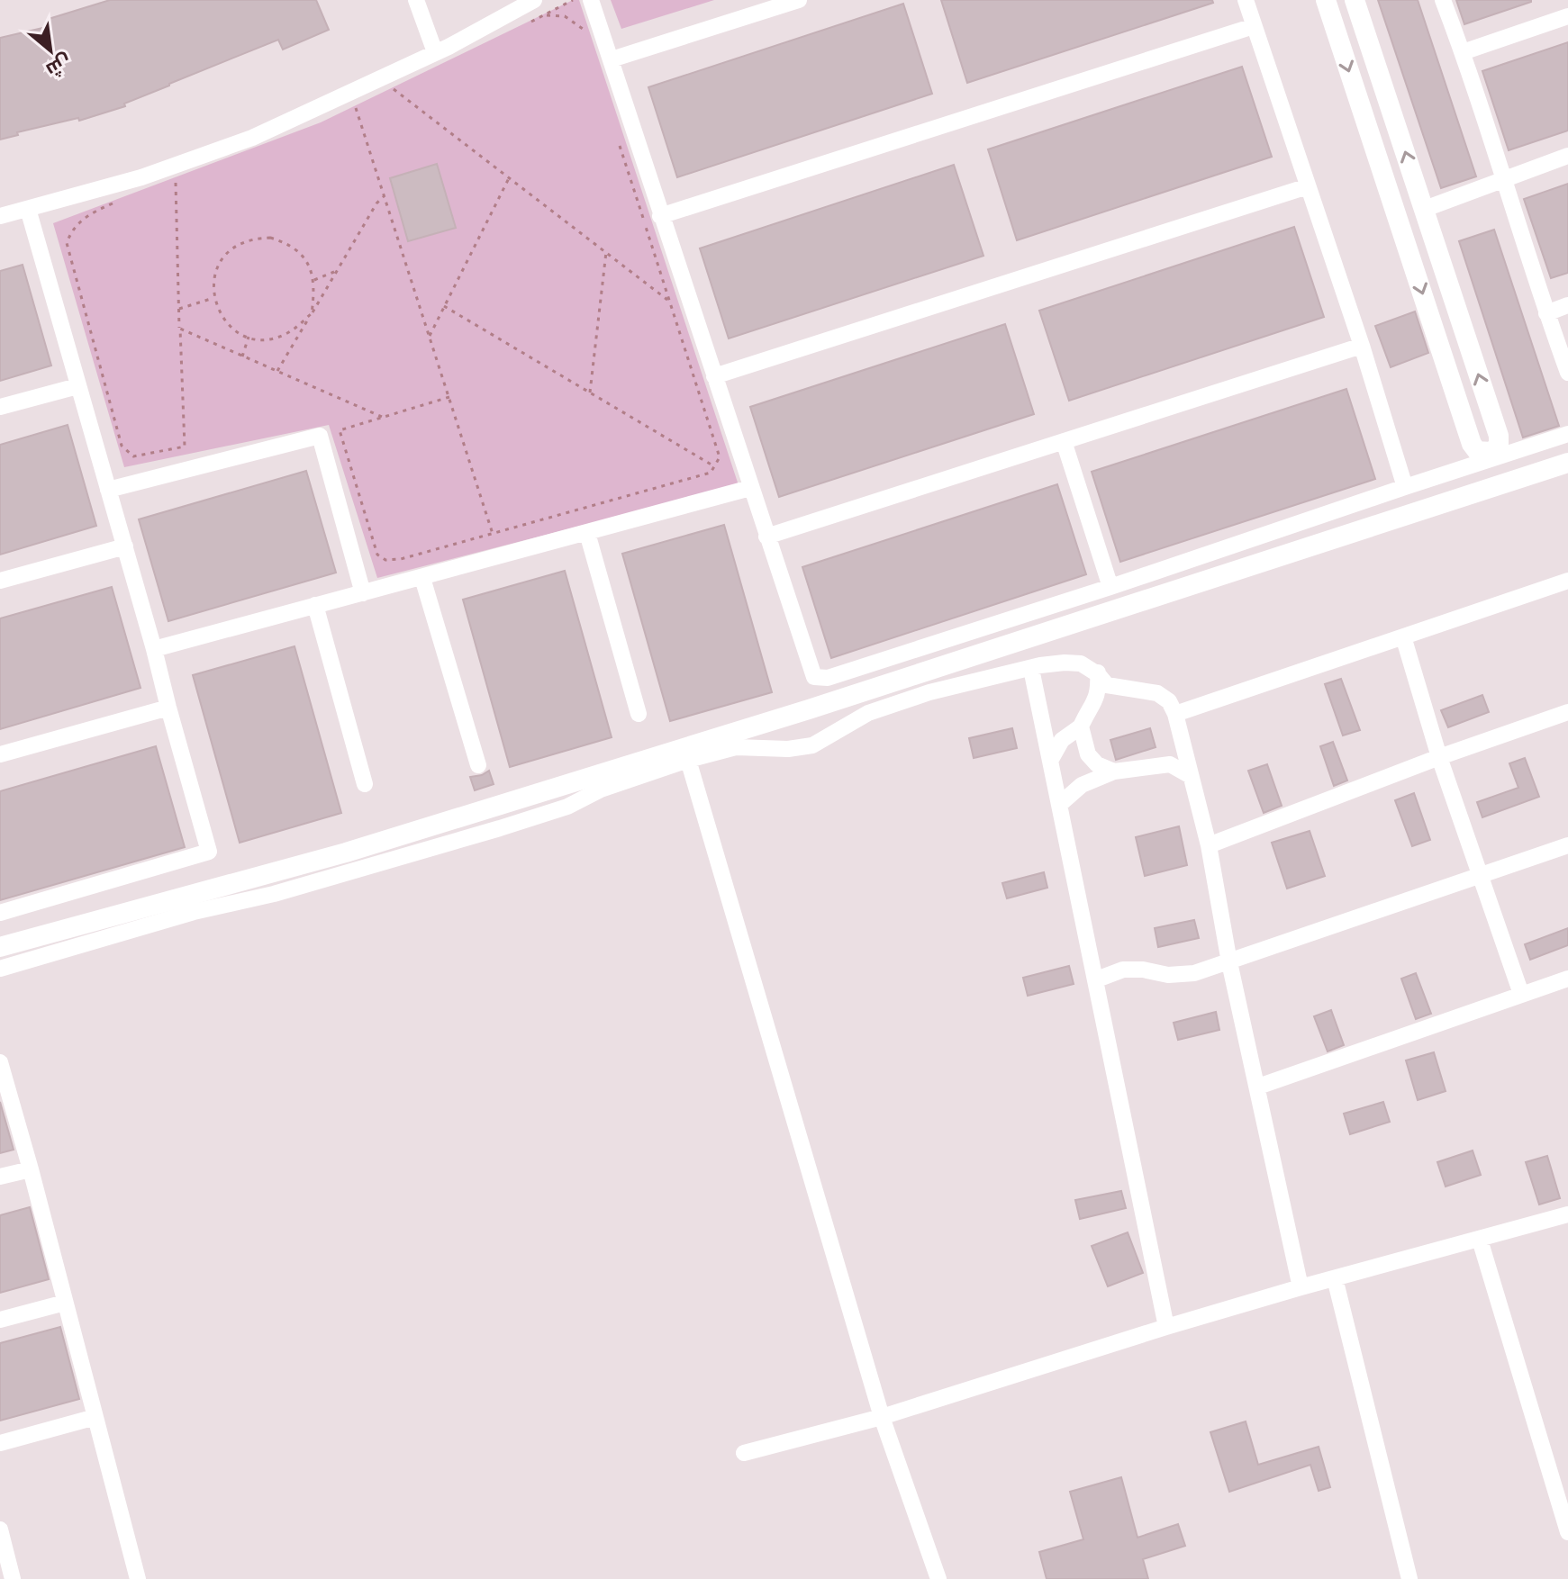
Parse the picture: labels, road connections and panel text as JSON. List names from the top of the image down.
{
  "north": "bottom right"
}
